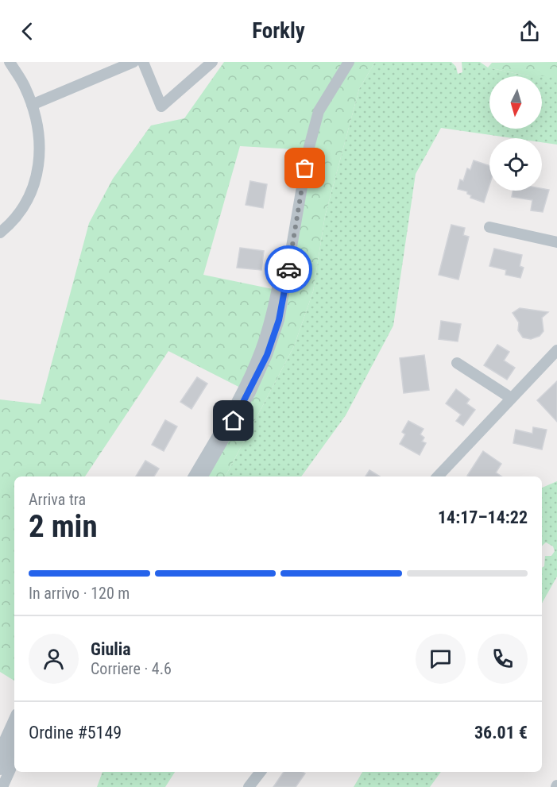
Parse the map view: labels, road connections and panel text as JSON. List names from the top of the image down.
{
  "north": "bottom",
  "page": {
    "header": "Forkly",
    "heading": ["2 min", "Arriva tra", "14:17–14:22"],
    "panel": [
      "Giulia",
      "Corriere · 4.6",
      "Ordine #5149",
      "36.01 €"
    ],
    "bar": "In arrivo · 120 m"
  }
}
